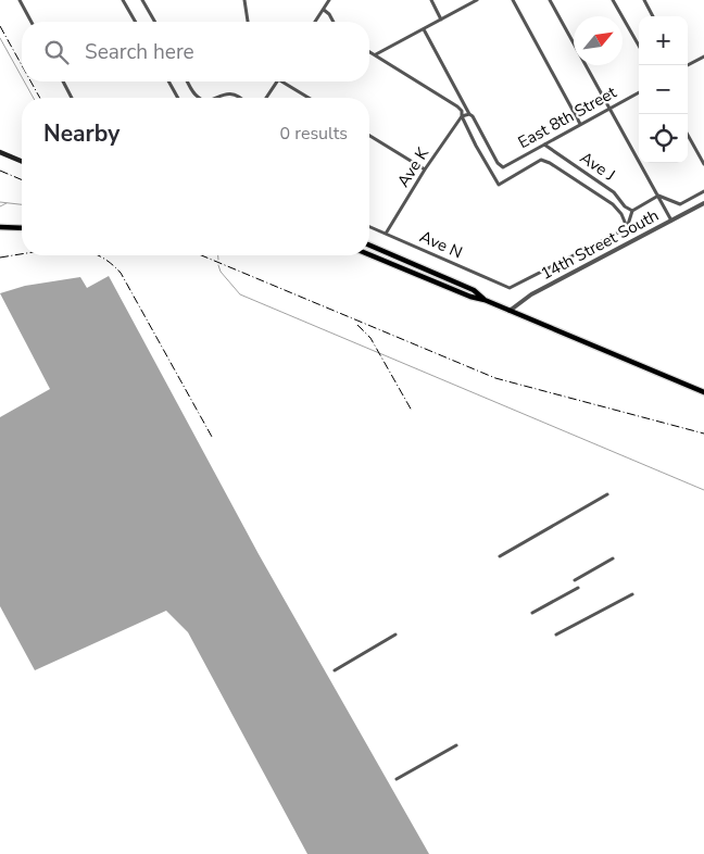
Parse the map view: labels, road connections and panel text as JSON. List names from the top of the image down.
{
  "streets": {
    "street": [
      "East 8th Street",
      "Ave J",
      "Ave K",
      "Ave N",
      "14th Street South"
    ]
  },
  "crossings": [
    ["East 8th Street", "Ave J"],
    ["Ave K", "Ave N"]
  ],
  "north": "top right",
  "page": {
    "map_buttons": ["+", "−"],
    "search": "Search here",
    "heading": ["Nearby", "0 results"]
  }
}
